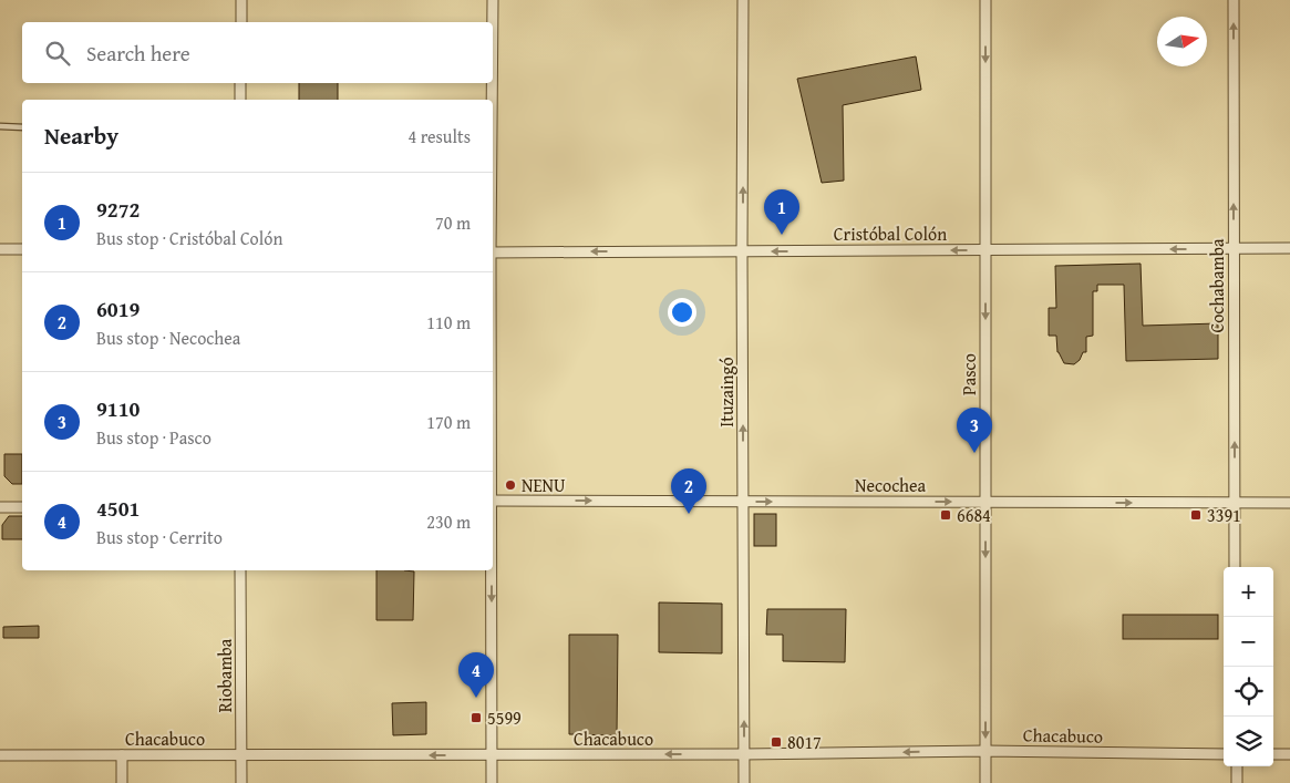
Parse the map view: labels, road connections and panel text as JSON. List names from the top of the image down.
{
  "streets": {
    "street": [
      "Cristóbal Colón",
      "Cochabamba",
      "Pasco",
      "Ituzaingó",
      "Necochea",
      "Riobamba",
      "Chacabuco"
    ]
  },
  "crossings": [
    ["Cristóbal Colón", "Cochabamba"],
    ["Cristóbal Colón", "Pasco"],
    ["Cristóbal Colón", "Ituzaingó"],
    ["Cochabamba", "Necochea"],
    ["Pasco", "Necochea"],
    ["Pasco", "Chacabuco"],
    ["Ituzaingó", "Necochea"],
    ["Ituzaingó", "Chacabuco"],
    ["Riobamba", "Chacabuco"]
  ],
  "one_way": [
    "Cristóbal Colón",
    "Cochabamba",
    "Pasco",
    "Ituzaingó",
    "Necochea",
    "Chacabuco"
  ],
  "places": {
    "other": ["NENU"],
    "transit": [
      "6684",
      "3391",
      "5599",
      "8017"
    ]
  },
  "north": "right",
  "page": {
    "search": "Search here",
    "heading": ["Nearby", "4 results"],
    "list": [
      {
        "mark": "1",
        "name": "9272",
        "note": "Bus stop · Cristóbal Colón",
        "value": "70 m"
      },
      {
        "mark": "2",
        "name": "6019",
        "note": "Bus stop · Necochea",
        "value": "110 m"
      },
      {
        "mark": "3",
        "name": "9110",
        "note": "Bus stop · Pasco",
        "value": "170 m"
      },
      {
        "mark": "4",
        "name": "4501",
        "note": "Bus stop · Cerrito",
        "value": "230 m"
      }
    ],
    "pins": [
      "1",
      "3",
      "2",
      "4"
    ],
    "map_buttons": ["+", "−"]
  }
}
